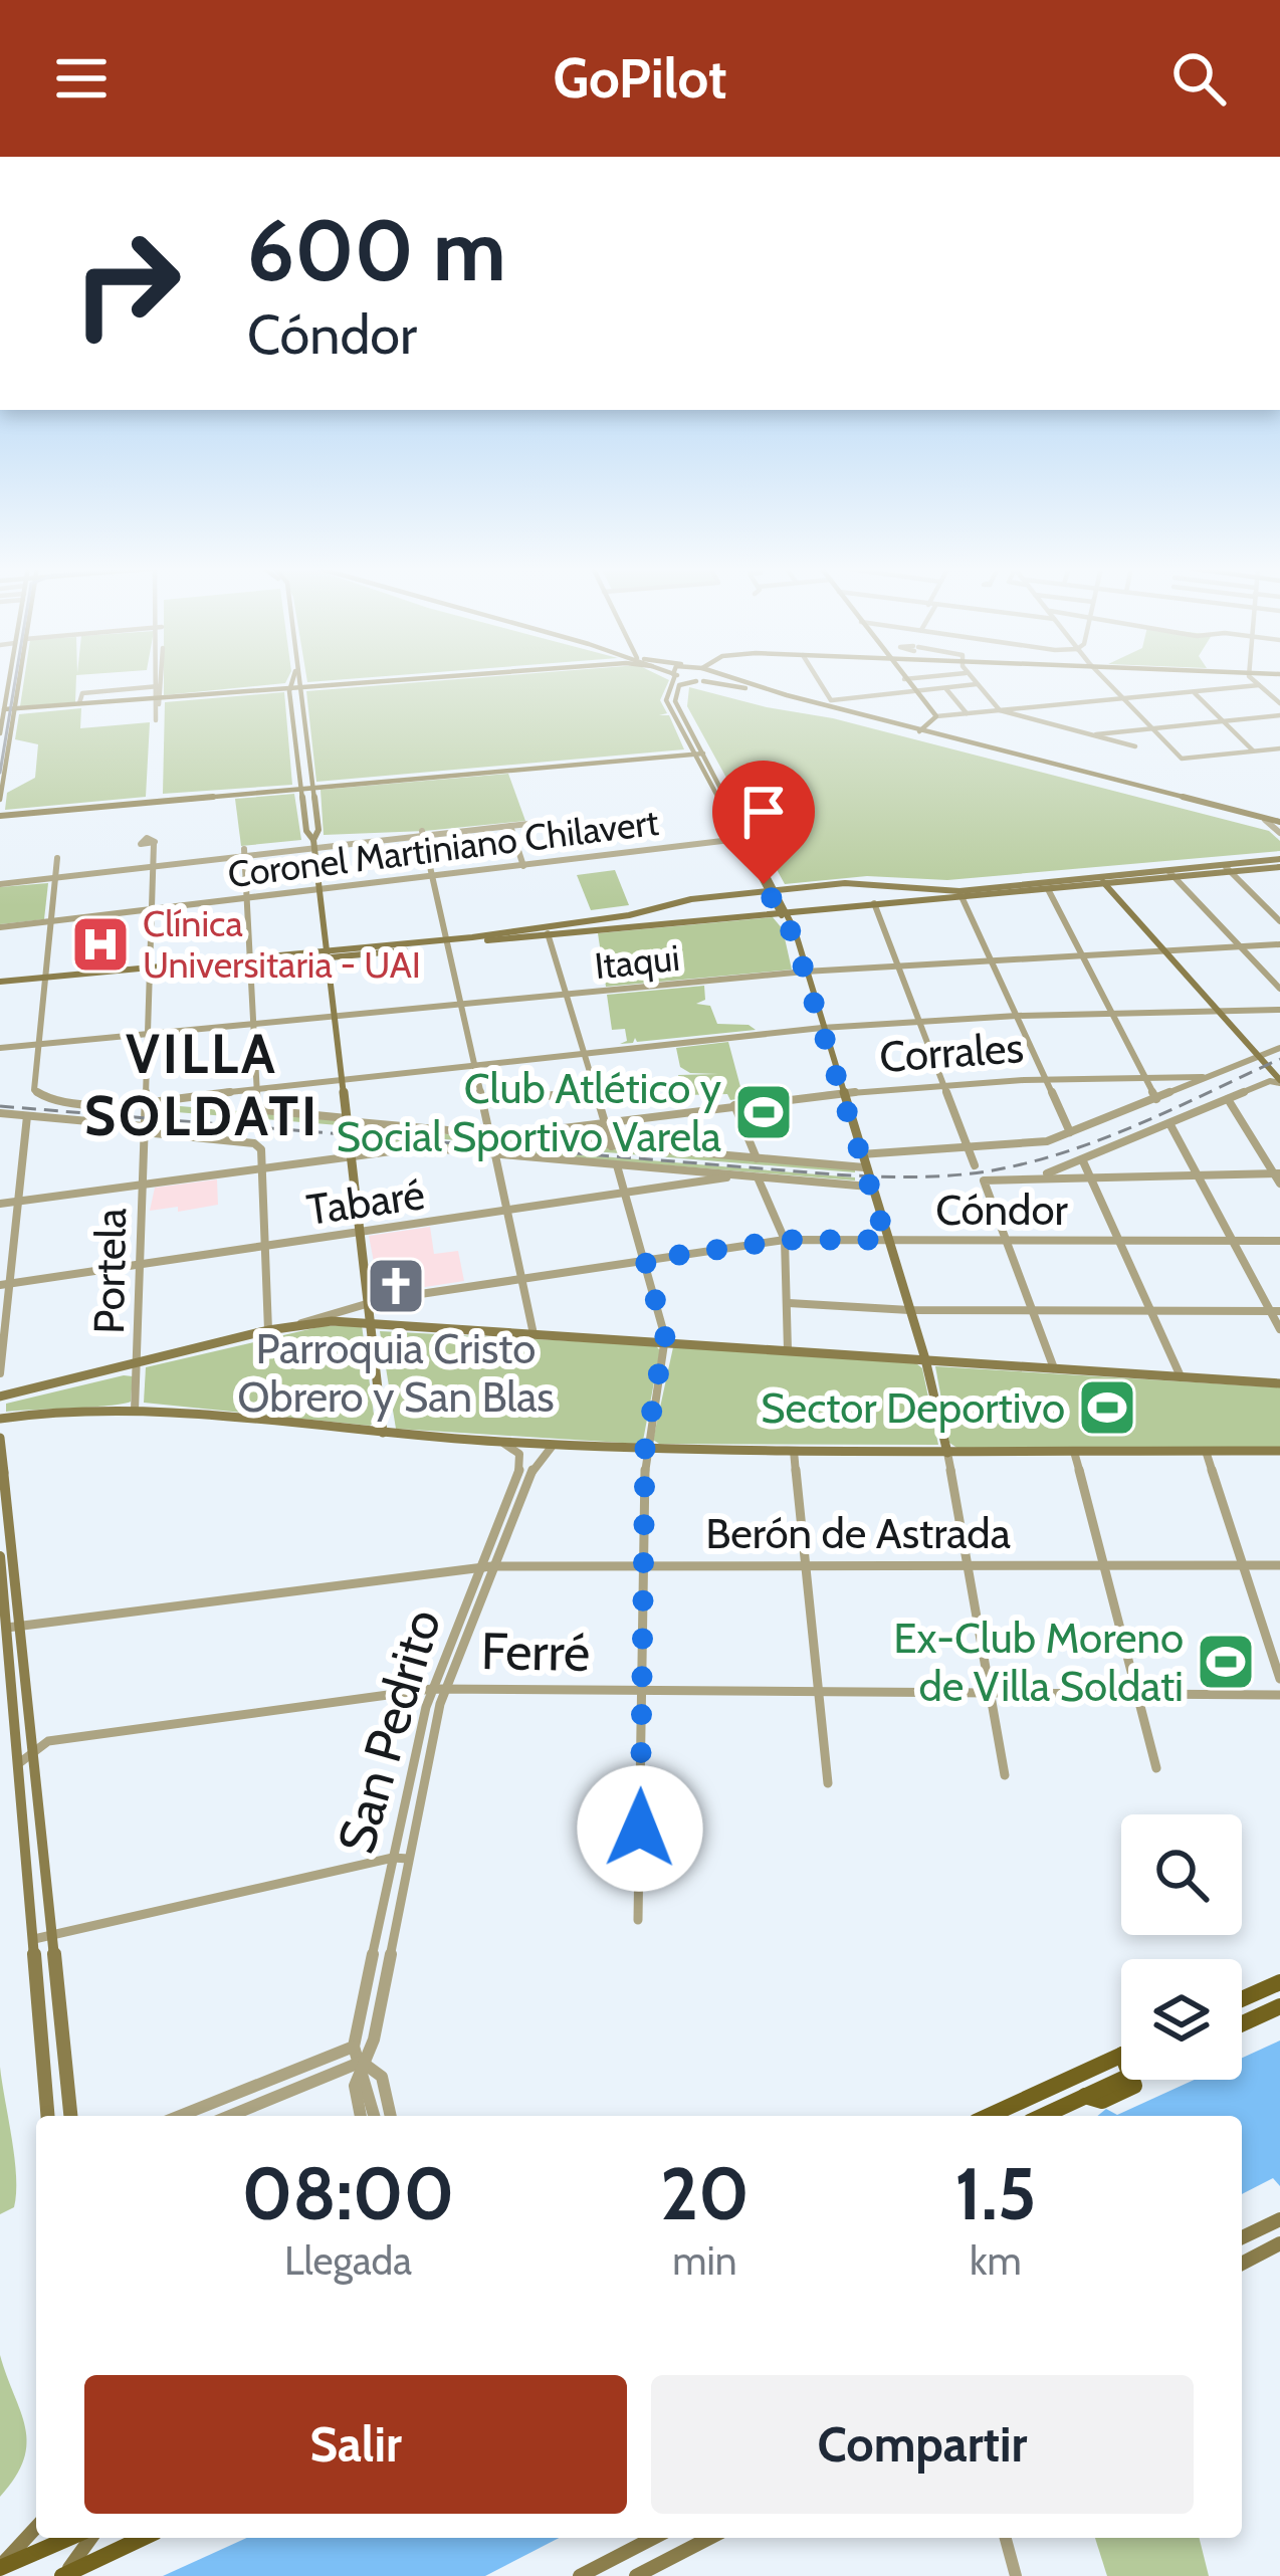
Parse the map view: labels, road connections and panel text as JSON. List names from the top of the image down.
{
  "streets": {
    "street": [
      "Coronel Martiniano Chilavert",
      "Itaqui",
      "Corrales",
      "Tabaré",
      "Cóndor",
      "Portela",
      "Berón de Astrada",
      "Ferré",
      "San Pedrito"
    ]
  },
  "crossings": [
    ["Coronel Martiniano Chilavert", "Portela"],
    ["Itaqui", "Portela"],
    ["Tabaré", "Portela"],
    ["Berón de Astrada", "San Pedrito"],
    ["Ferré", "San Pedrito"]
  ],
  "districts": ["VILLA SOLDATI"],
  "places": {
    "hospital": ["Clínica Universitaria - UAI"],
    "sports": ["Club Atlético y Social Sportivo Varela", "Sector Deportivo", "Ex-Club Moreno de Villa Soldati"],
    "church": ["Parroquia Cristo Obrero y San Blas"]
  },
  "page": {
    "header": "GoPilot",
    "turn": ["600 m", "Cóndor"],
    "eta": [
      "08:00",
      "Llegada",
      "20",
      "min",
      "1.5",
      "km"
    ],
    "buttons": ["Salir", "Compartir"]
  }
}
